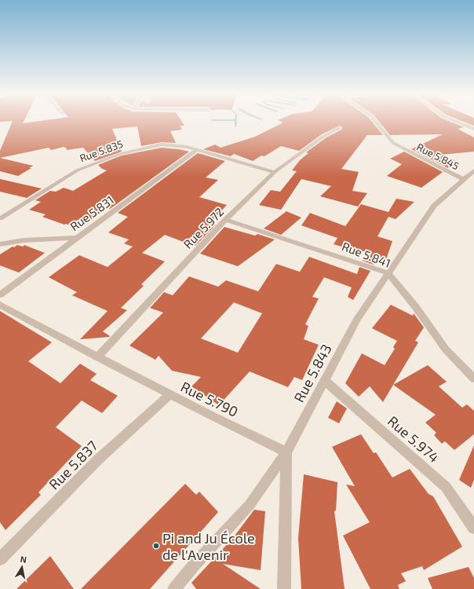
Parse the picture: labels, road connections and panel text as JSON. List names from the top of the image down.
{
  "streets": {
    "street": [
      "Rue 5.835",
      "Rue 5.845",
      "Rue 5.831",
      "Rue 5.972",
      "Rue 5.841",
      "Rue 5.843",
      "Rue 5.790",
      "Rue 5.974",
      "Rue 5.837"
    ]
  },
  "crossings": [
    ["Rue 5.835", "Rue 5.831"],
    ["Rue 5.835", "Rue 5.972"],
    ["Rue 5.845", "Rue 5.843"],
    ["Rue 5.972", "Rue 5.841"],
    ["Rue 5.972", "Rue 5.790"],
    ["Rue 5.841", "Rue 5.843"],
    ["Rue 5.843", "Rue 5.790"],
    ["Rue 5.843", "Rue 5.974"],
    ["Rue 5.790", "Rue 5.837"]
  ],
  "places": ["Pi and Ju École de l'Avenir"],
  "north": "top"
}
